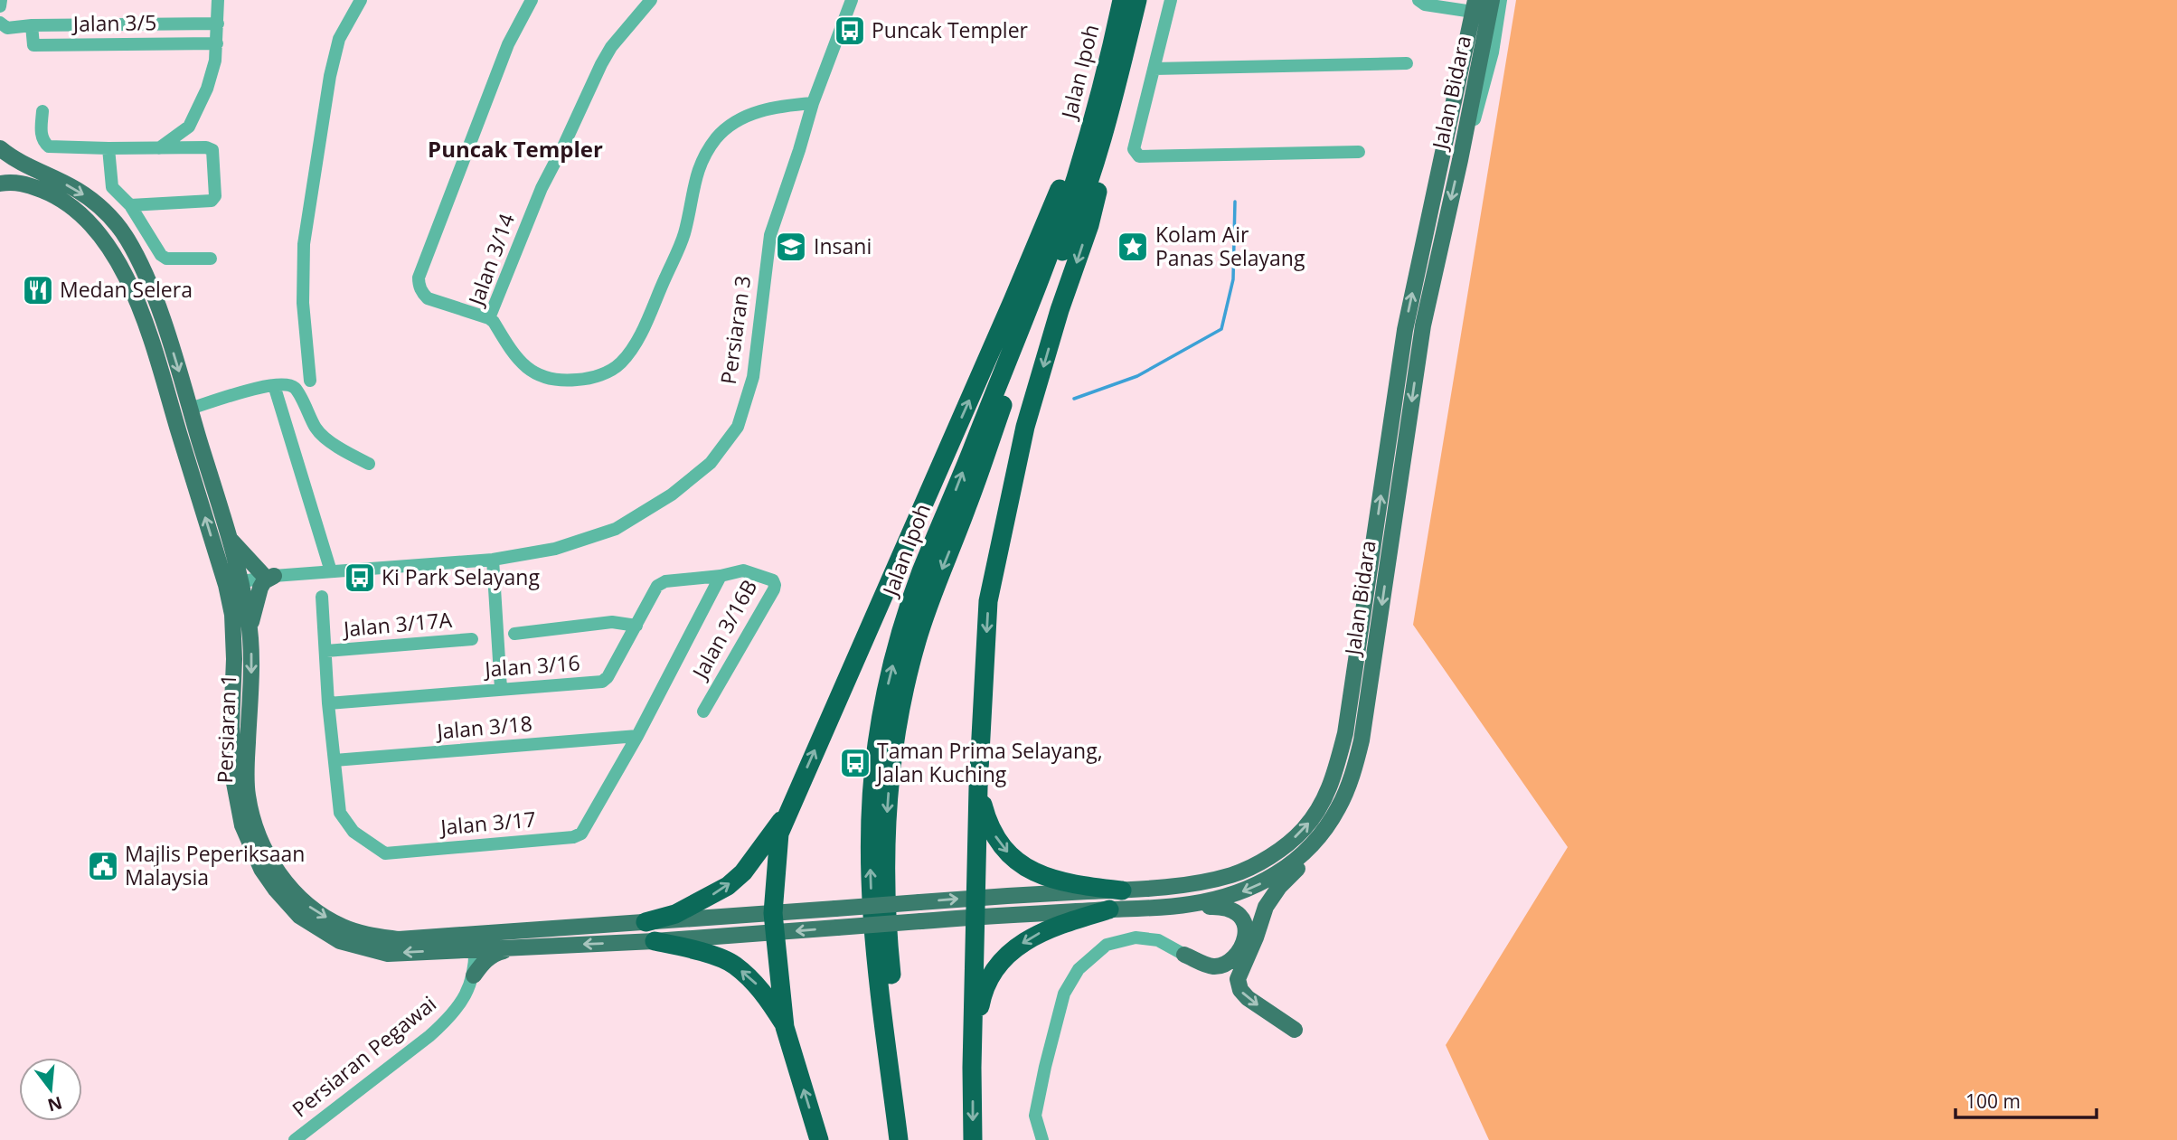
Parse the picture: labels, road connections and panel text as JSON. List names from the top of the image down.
{
  "streets": {
    "highway": ["Jalan Ipoh"],
    "main road": ["Jalan Bidara", "Persiaran 1"],
    "street": [
      "Jalan 3/5",
      "Jalan 3/14",
      "Persiaran 3",
      "Jalan 3/17A",
      "Jalan 3/16B",
      "Jalan 3/16",
      "Jalan 3/18",
      "Jalan 3/17",
      "Persiaran Pegawai"
    ]
  },
  "crossings": [
    ["Jalan Bidara", "Persiaran 1"],
    ["Jalan 3/14", "Persiaran 3"],
    ["Persiaran 3", "Persiaran 1"],
    ["Jalan 3/17A", "Jalan 3/17"],
    ["Jalan 3/16B", "Jalan 3/16"],
    ["Jalan 3/16B", "Jalan 3/17"],
    ["Jalan 3/16", "Jalan 3/17"],
    ["Jalan 3/18", "Jalan 3/17"],
    ["Persiaran 1", "Persiaran Pegawai"]
  ],
  "districts": ["Puncak Templer"],
  "places": {
    "bus stop": ["Puncak Templer", "Ki Park Selayang", "Taman Prima Selayang, Jalan Kuching"],
    "school or university": ["Insani"],
    "place": ["Kolam Air Panas Selayang"],
    "restaurant": ["Medan Selera"],
    "public building": ["Majlis Peperiksaan Malaysia"]
  },
  "scale_bar": "100 m",
  "north": "bottom"
}
